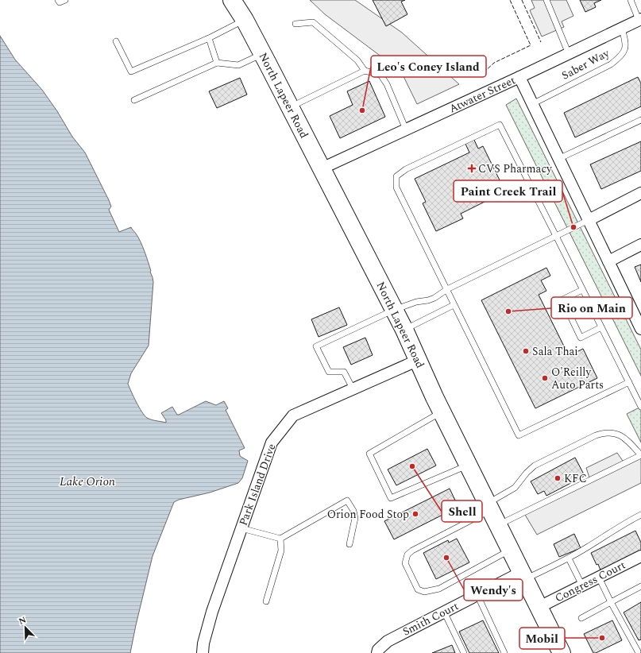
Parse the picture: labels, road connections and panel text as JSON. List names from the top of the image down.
{
  "streets": {
    "main road": ["North Lapeer Road"],
    "street": [
      "Atwater Street",
      "Park Island Drive",
      "Congress Court",
      "Smith Court"
    ],
    "lane": ["Saber Way"]
  },
  "crossings": [
    ["Saber Way", "Atwater Street"],
    ["Atwater Street", "North Lapeer Road"],
    ["North Lapeer Road", "Park Island Drive"],
    ["North Lapeer Road", "Congress Court"],
    ["North Lapeer Road", "Smith Court"]
  ],
  "water": ["Lake Orion"],
  "places": {
    "other": [
      "Leo's Coney Island",
      "Paint Creek Trail",
      "Rio on Main",
      "Sala Thai",
      "O'Reilly Auto Parts",
      "Shell",
      "KFC",
      "Orion Food Stop",
      "Wendy's",
      "Mobil"
    ],
    "health": ["CVS Pharmacy"]
  },
  "north": "top left"
}
